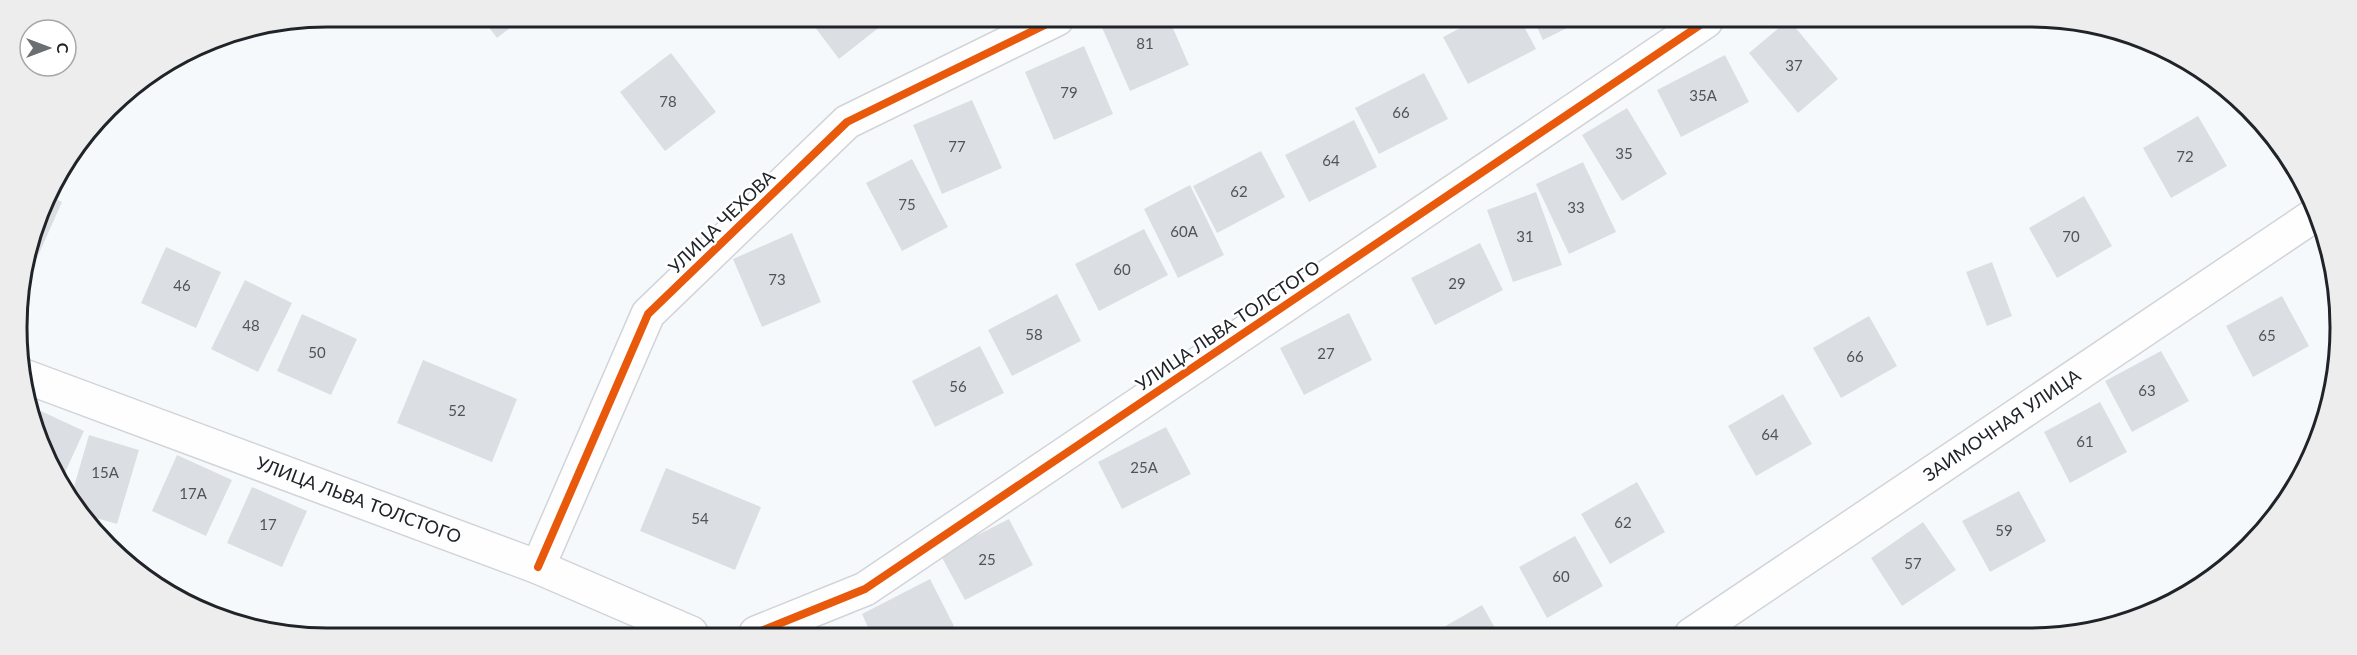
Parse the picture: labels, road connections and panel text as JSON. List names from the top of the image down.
{
  "streets": {
    "street": ["УЛИЦА ЧЕХОВА", "УЛИЦА ЛЬВА ТОЛСТОГО", "ЗАИМОЧНАЯ УЛИЦА"]
  },
  "crossings": [
    ["УЛИЦА ЧЕХОВА", "УЛИЦА ЛЬВА ТОЛСТОГО"]
  ],
  "house_numbers": [
    "81",
    "37",
    "79",
    "35А",
    "78",
    "66",
    "77",
    "35",
    "72",
    "64",
    "62",
    "75",
    "33",
    "60А",
    "31",
    "70",
    "60",
    "73",
    "29",
    "46",
    "48",
    "58",
    "65",
    "50",
    "27",
    "66",
    "56",
    "63",
    "52",
    "64",
    "61",
    "25А",
    "15А",
    "17А",
    "54",
    "62",
    "17",
    "59",
    "25",
    "57",
    "60"
  ],
  "north": "right"
}
